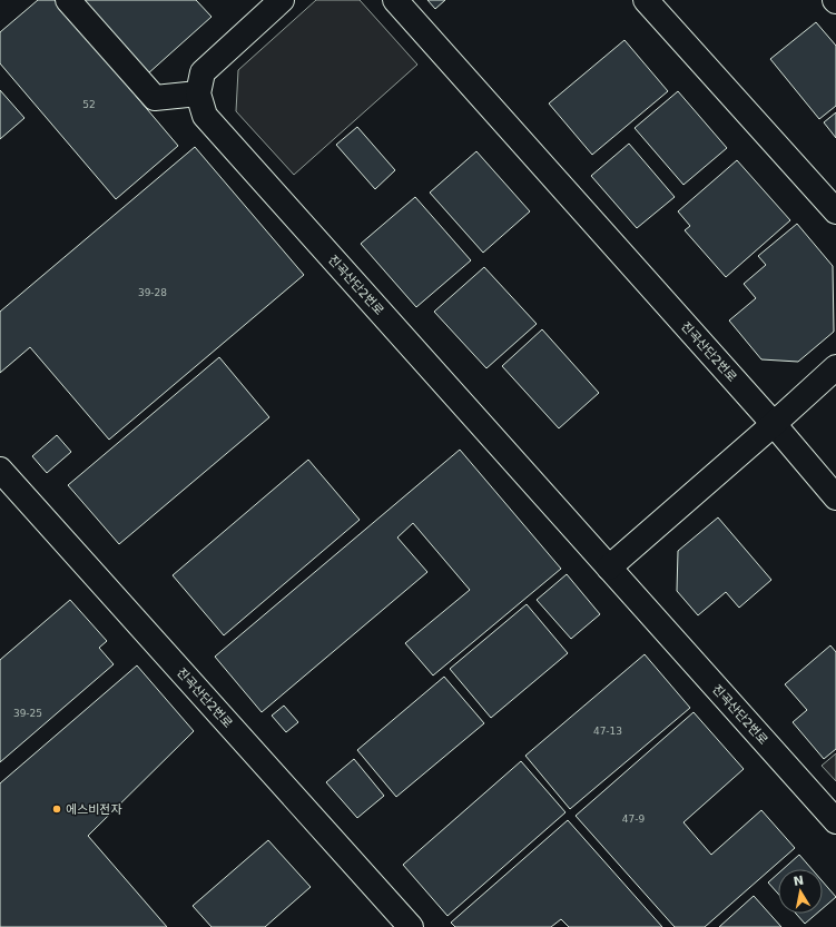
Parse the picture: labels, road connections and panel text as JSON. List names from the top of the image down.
{
  "streets": {
    "street": ["진곡산단2번로"]
  },
  "places": ["에스비전자"],
  "house_numbers": [
    "52",
    "39-28",
    "39-25",
    "47-13",
    "47-9"
  ],
  "north": "top"
}
